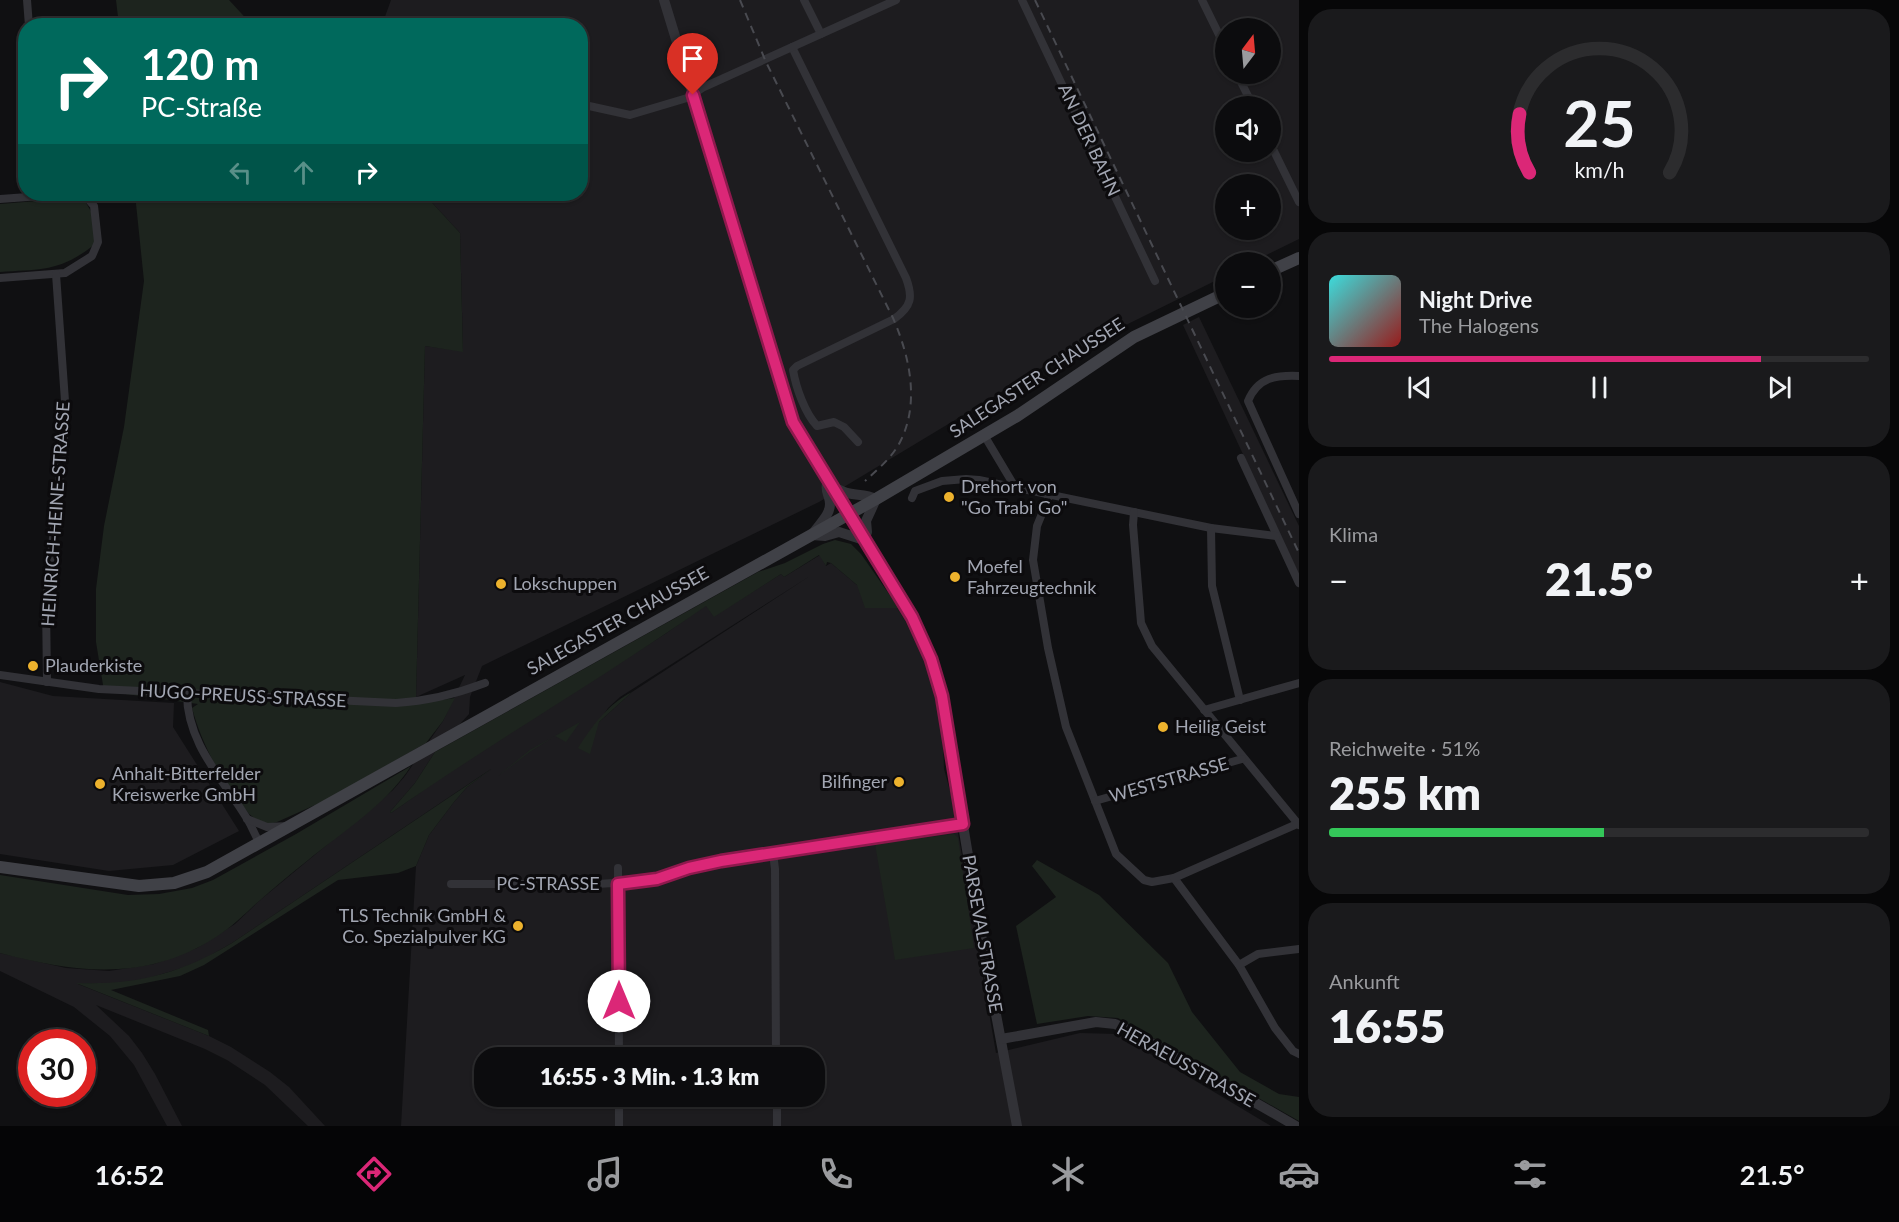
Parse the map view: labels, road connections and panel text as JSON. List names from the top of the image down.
{
  "streets": {
    "main road": ["SALEGASTER CHAUSSEE"],
    "street": [
      "AN DER BAHN",
      "HEINRICH-HEINE-STRASSE",
      "HUGO-PREUSS-STRASSE",
      "WESTSTRASSE",
      "PC-STRASSE",
      "PARSEVALSTRASSE",
      "HERAEUSSTRASSE"
    ]
  },
  "crossings": [
    ["SALEGASTER CHAUSSEE", "PARSEVALSTRASSE"],
    ["HEINRICH-HEINE-STRASSE", "HUGO-PREUSS-STRASSE"],
    ["PC-STRASSE", "PARSEVALSTRASSE"],
    ["PARSEVALSTRASSE", "HERAEUSSTRASSE"]
  ],
  "places": [
    "Drehort von \"Go Trabi Go\"",
    "Moefel Fahrzeugtechnik",
    "Lokschuppen",
    "Plauderkiste",
    "Heilig Geist",
    "Bilfinger",
    "Anhalt-Bitterfelder Kreiswerke GmbH",
    "TLS Technik GmbH & Co. Spezialpulver KG"
  ],
  "north": "top",
  "page": {
    "map_buttons": ["+", "−"],
    "turn": ["120 m", "PC-Straße"],
    "song": ["Night Drive", "The Halogens"],
    "tile": [
      "Klima",
      ["Reichweite · 51%", "255 km"],
      ["Ankunft", "16:55"]
    ],
    "heat": ["−", "21.5°", "+"],
    "limit": "30",
    "trip": "16:55 · 3 Min. · 1.3 km",
    "tabs": ["16:52", "21.5°"],
    "gauge": ["25", "km/h"]
  }
}
